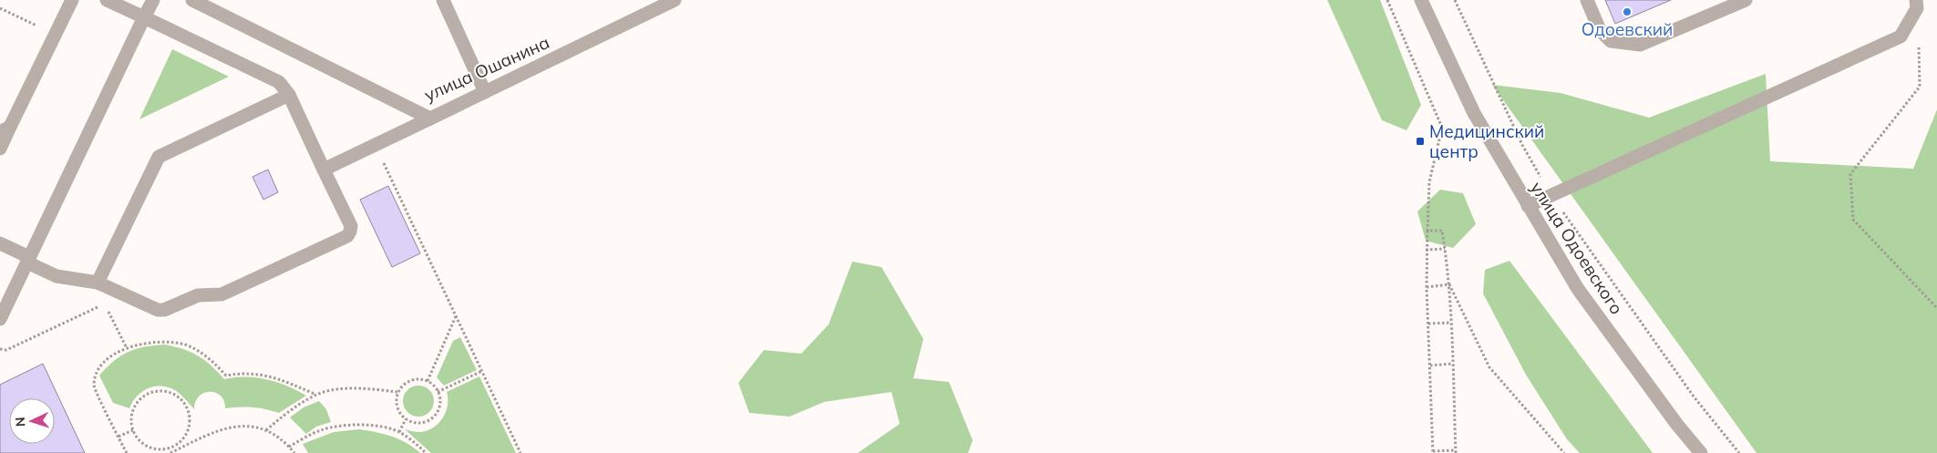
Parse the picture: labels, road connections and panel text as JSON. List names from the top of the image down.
{
  "streets": {
    "street": ["улица Ошанина", "улица Одоевского"]
  },
  "places": {
    "other": ["Одоевский"],
    "transit": ["Медицинский центр"]
  },
  "north": "left"
}
